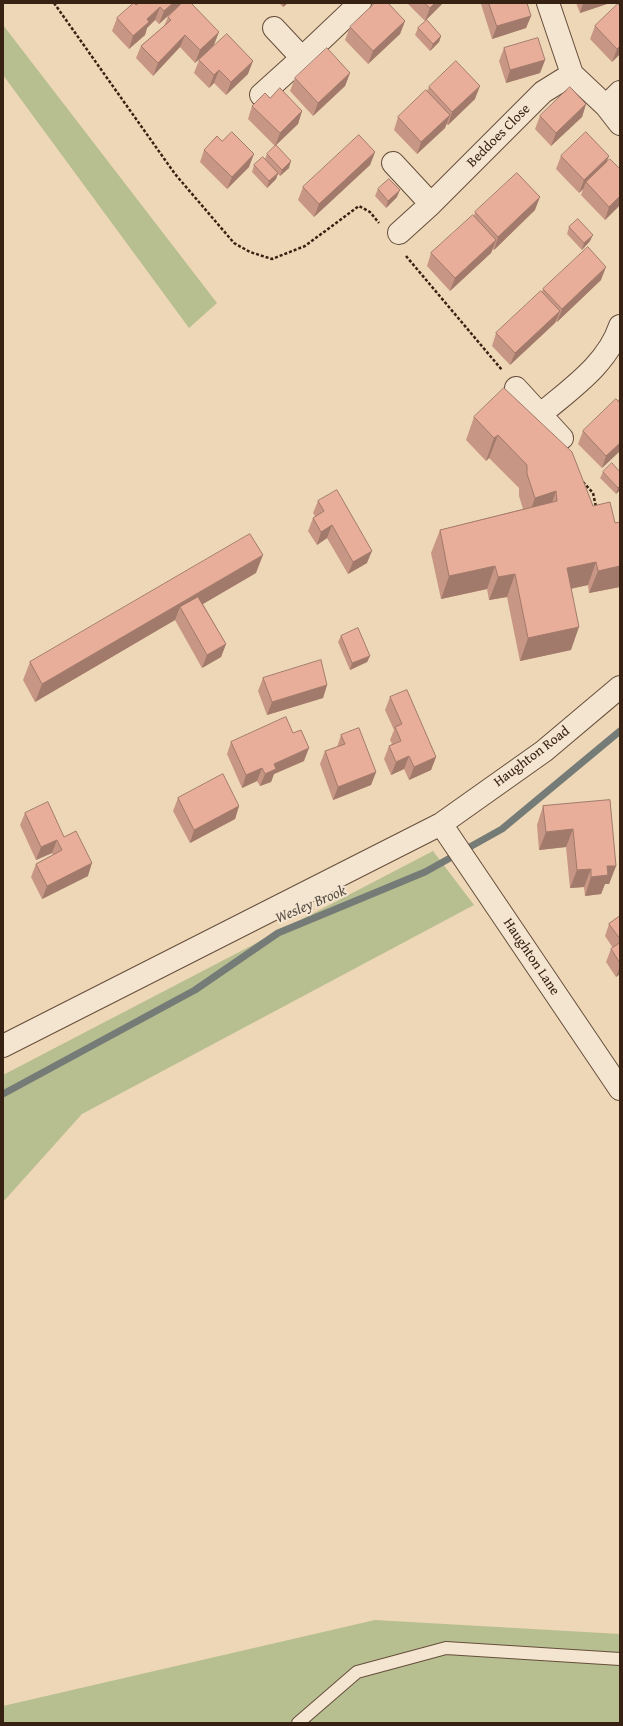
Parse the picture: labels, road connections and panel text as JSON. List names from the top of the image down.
{
  "streets": {
    "street": ["Beddoes Close", "Haughton Road", "Haughton Lane"]
  },
  "crossings": [
    ["Haughton Road", "Haughton Lane"]
  ],
  "water": ["Wesley Brook"]
}
